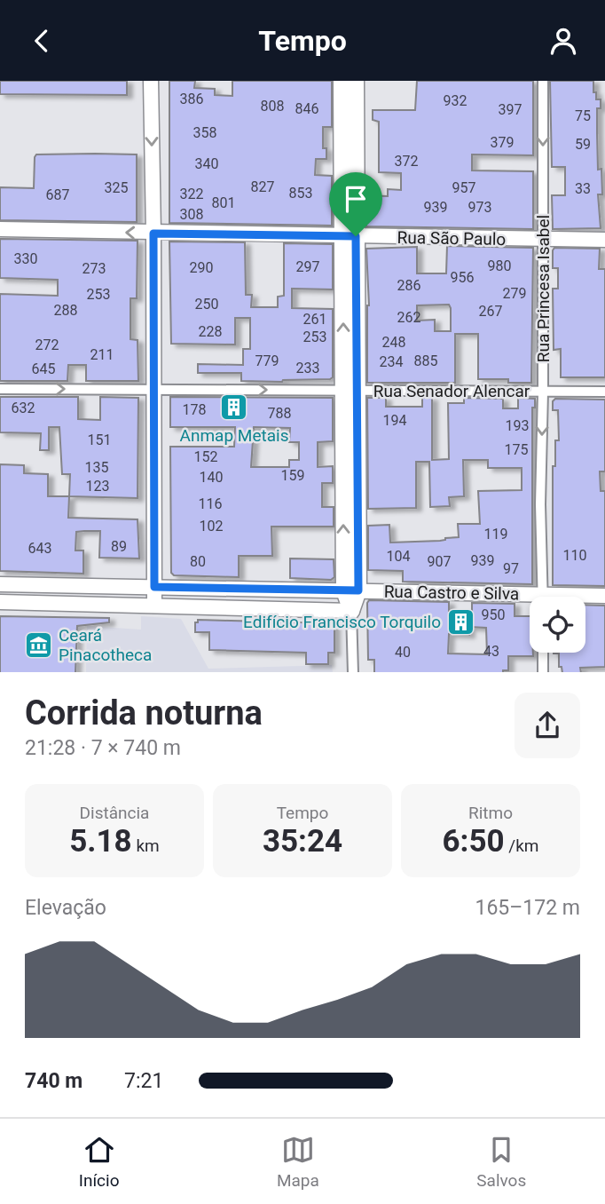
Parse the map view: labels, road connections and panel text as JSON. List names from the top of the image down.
{
  "streets": {
    "street": [
      "Rua São Paulo",
      "Rua Princesa Isabel",
      "Rua Senador Alencar",
      "Rua Castro e Silva"
    ]
  },
  "crossings": [
    ["Rua São Paulo", "Rua Princesa Isabel"],
    ["Rua Princesa Isabel", "Rua Senador Alencar"]
  ],
  "one_way": ["Rua Princesa Isabel", "Rua Senador Alencar"],
  "places": {
    "building": ["Anmap Metais", "Edifício Francisco Torquilo"],
    "museum": ["Ceará Pinacotheca"]
  },
  "house_numbers": [
    "386",
    "932",
    "808",
    "846",
    "397",
    "75",
    "358",
    "379",
    "59",
    "372",
    "340",
    "827",
    "325",
    "957",
    "33",
    "853",
    "322",
    "687",
    "801",
    "939",
    "973",
    "308",
    "330",
    "980",
    "297",
    "290",
    "273",
    "956",
    "286",
    "279",
    "253",
    "250",
    "288",
    "267",
    "262",
    "261",
    "228",
    "253",
    "248",
    "272",
    "211",
    "779",
    "885",
    "234",
    "233",
    "645",
    "632",
    "178",
    "788",
    "194",
    "193",
    "151",
    "175",
    "152",
    "135",
    "159",
    "140",
    "123",
    "116",
    "102",
    "119",
    "89",
    "643",
    "110",
    "104",
    "939",
    "80",
    "907",
    "97",
    "950",
    "43",
    "40"
  ],
  "page": {
    "header": "Tempo",
    "heading": ["Corrida noturna", "21:28 · 7 × 740 m"],
    "stats": [
      ["Distância", "5.18 km"],
      ["Tempo", "35:24"],
      ["Ritmo", "6:50 /km"]
    ],
    "chart": ["Elevação", "165–172 m"],
    "list": [
      {
        "name": "740 m",
        "note": "7:21"
      }
    ],
    "tabs": ["Início", "Mapa", "Salvos"]
  }
}
